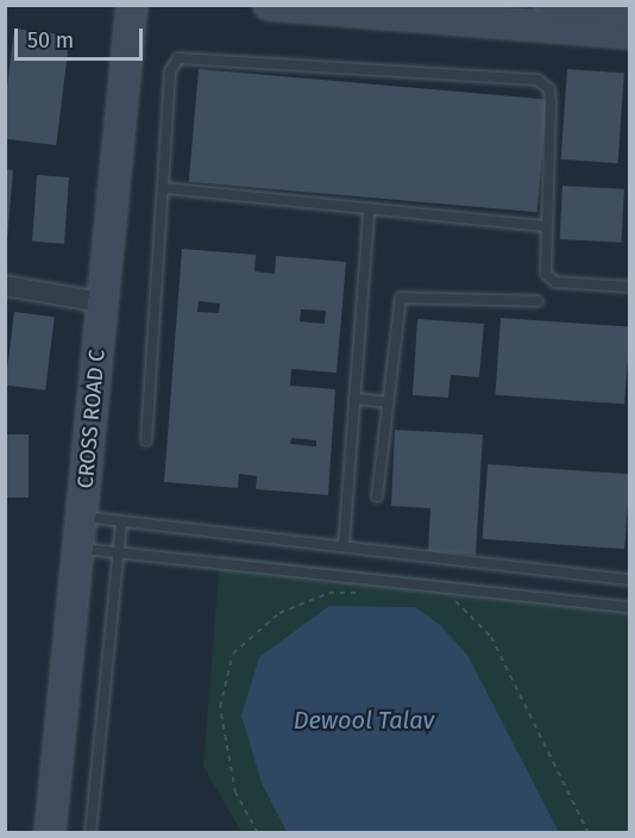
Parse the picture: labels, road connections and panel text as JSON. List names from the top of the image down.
{
  "streets": {
    "main road": ["CROSS ROAD C"]
  },
  "water": ["Dewool Talav"],
  "scale_bar": "50 m"
}
